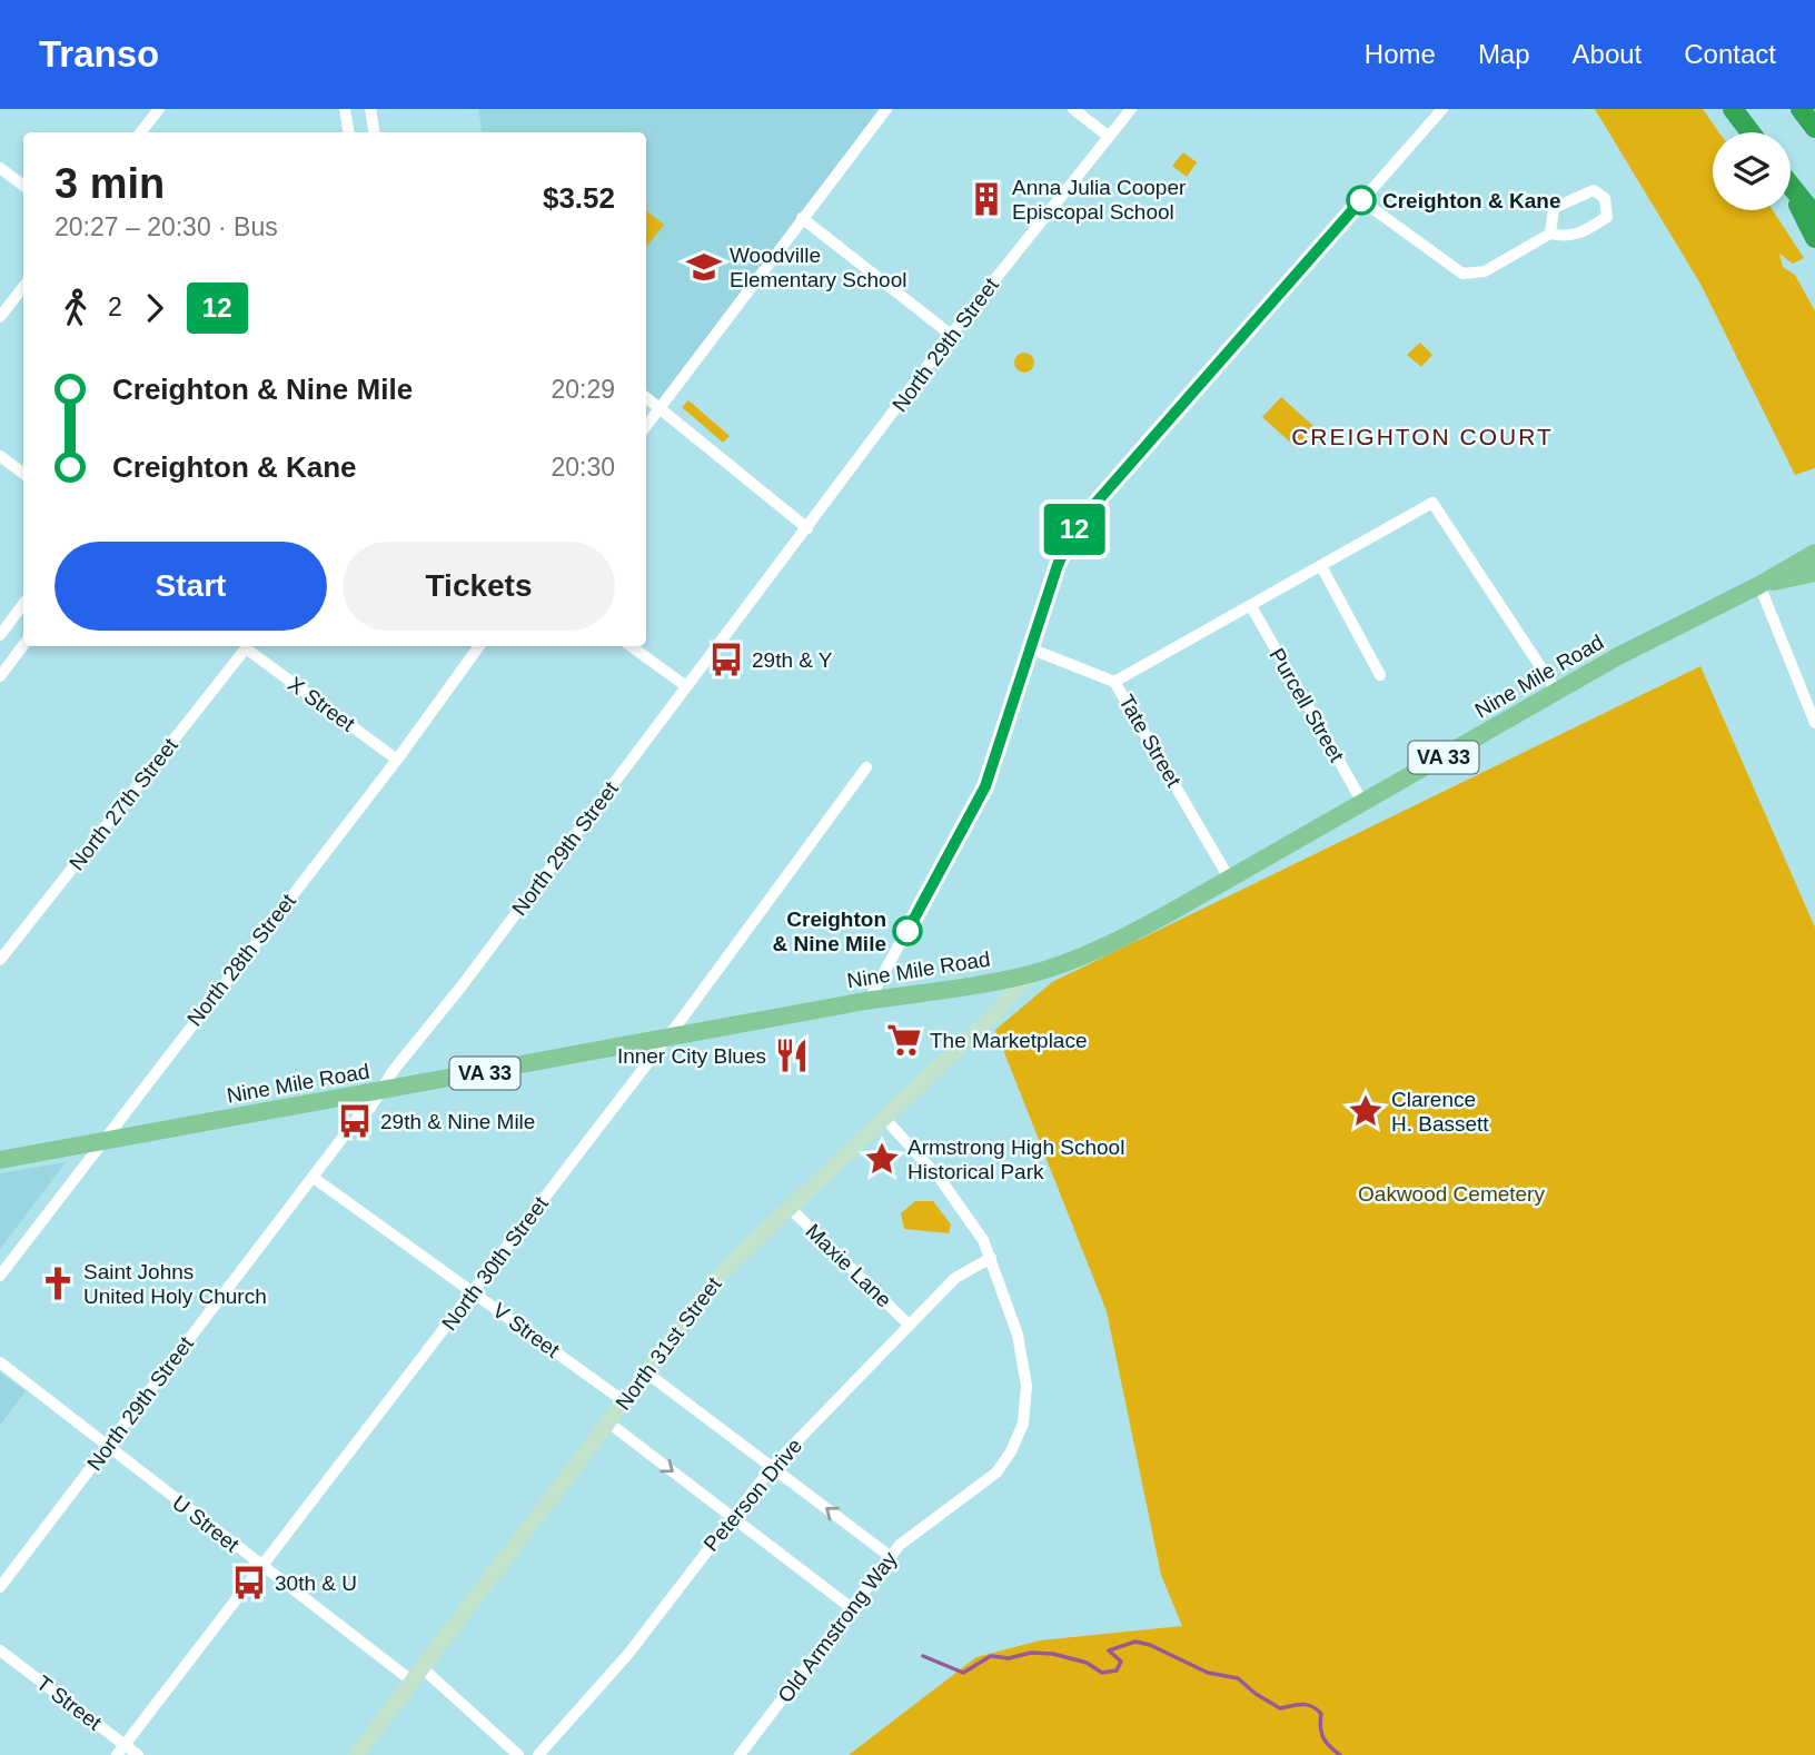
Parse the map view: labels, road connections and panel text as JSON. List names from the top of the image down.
{
  "streets": {
    "main road": ["Nine Mile Road", "VA 33"],
    "street": [
      "North 29th Street",
      "X Street",
      "Purcell Street",
      "Tate Street",
      "North 27th Street",
      "North 28th Street",
      "North 30th Street",
      "Maxie Lane",
      "V Street",
      "North 31st Street",
      "Peterson Drive",
      "U Street",
      "Old Armstrong Way",
      "T Street"
    ]
  },
  "crossings": [
    ["North 29th Street", "Nine Mile Road"],
    ["North 29th Street", "V Street"],
    ["North 29th Street", "U Street"],
    ["Nine Mile Road", "Purcell Street"],
    ["Nine Mile Road", "Tate Street"],
    ["Nine Mile Road", "North 28th Street"],
    ["Nine Mile Road", "North 30th Street"],
    ["Nine Mile Road", "North 31st Street"],
    ["X Street", "North 27th Street"],
    ["X Street", "North 28th Street"],
    ["North 30th Street", "V Street"],
    ["North 30th Street", "U Street"],
    ["North 30th Street", "T Street"],
    ["Maxie Lane", "North 31st Street"],
    ["Maxie Lane", "Peterson Drive"],
    ["V Street", "North 31st Street"],
    ["North 31st Street", "U Street"],
    ["North 31st Street", "Old Armstrong Way"],
    ["Peterson Drive", "Old Armstrong Way"]
  ],
  "districts": ["CREIGHTON COURT"],
  "parks": ["Oakwood Cemetery"],
  "places": {
    "building": ["Anna Julia Cooper Episcopal School"],
    "other": ["Creighton & Kane", "Creighton & Nine Mile"],
    "school or university": ["Woodville Elementary School"],
    "bus stop": ["29th & Y", "29th & Nine Mile", "30th & U"],
    "supermarket": ["The Marketplace"],
    "restaurant": ["Inner City Blues"],
    "place": ["Clarence H. Bassett", "Armstrong High School Historical Park"],
    "church": ["Saint Johns United Holy Church"]
  },
  "lines": ["bus line 12"],
  "page": {
    "header": "Transo",
    "nav": [
      "Home",
      "Map",
      "About",
      "Contact"
    ],
    "on_map": "12",
    "heading": ["3 min", "20:27 – 20:30 · Bus", "$3.52"],
    "legs": ["2", "12"],
    "list": [
      {
        "name": "Creighton & Nine Mile",
        "value": "20:29"
      },
      {
        "name": "Creighton & Kane",
        "value": "20:30"
      }
    ],
    "buttons": ["Start", "Tickets"]
  }
}
